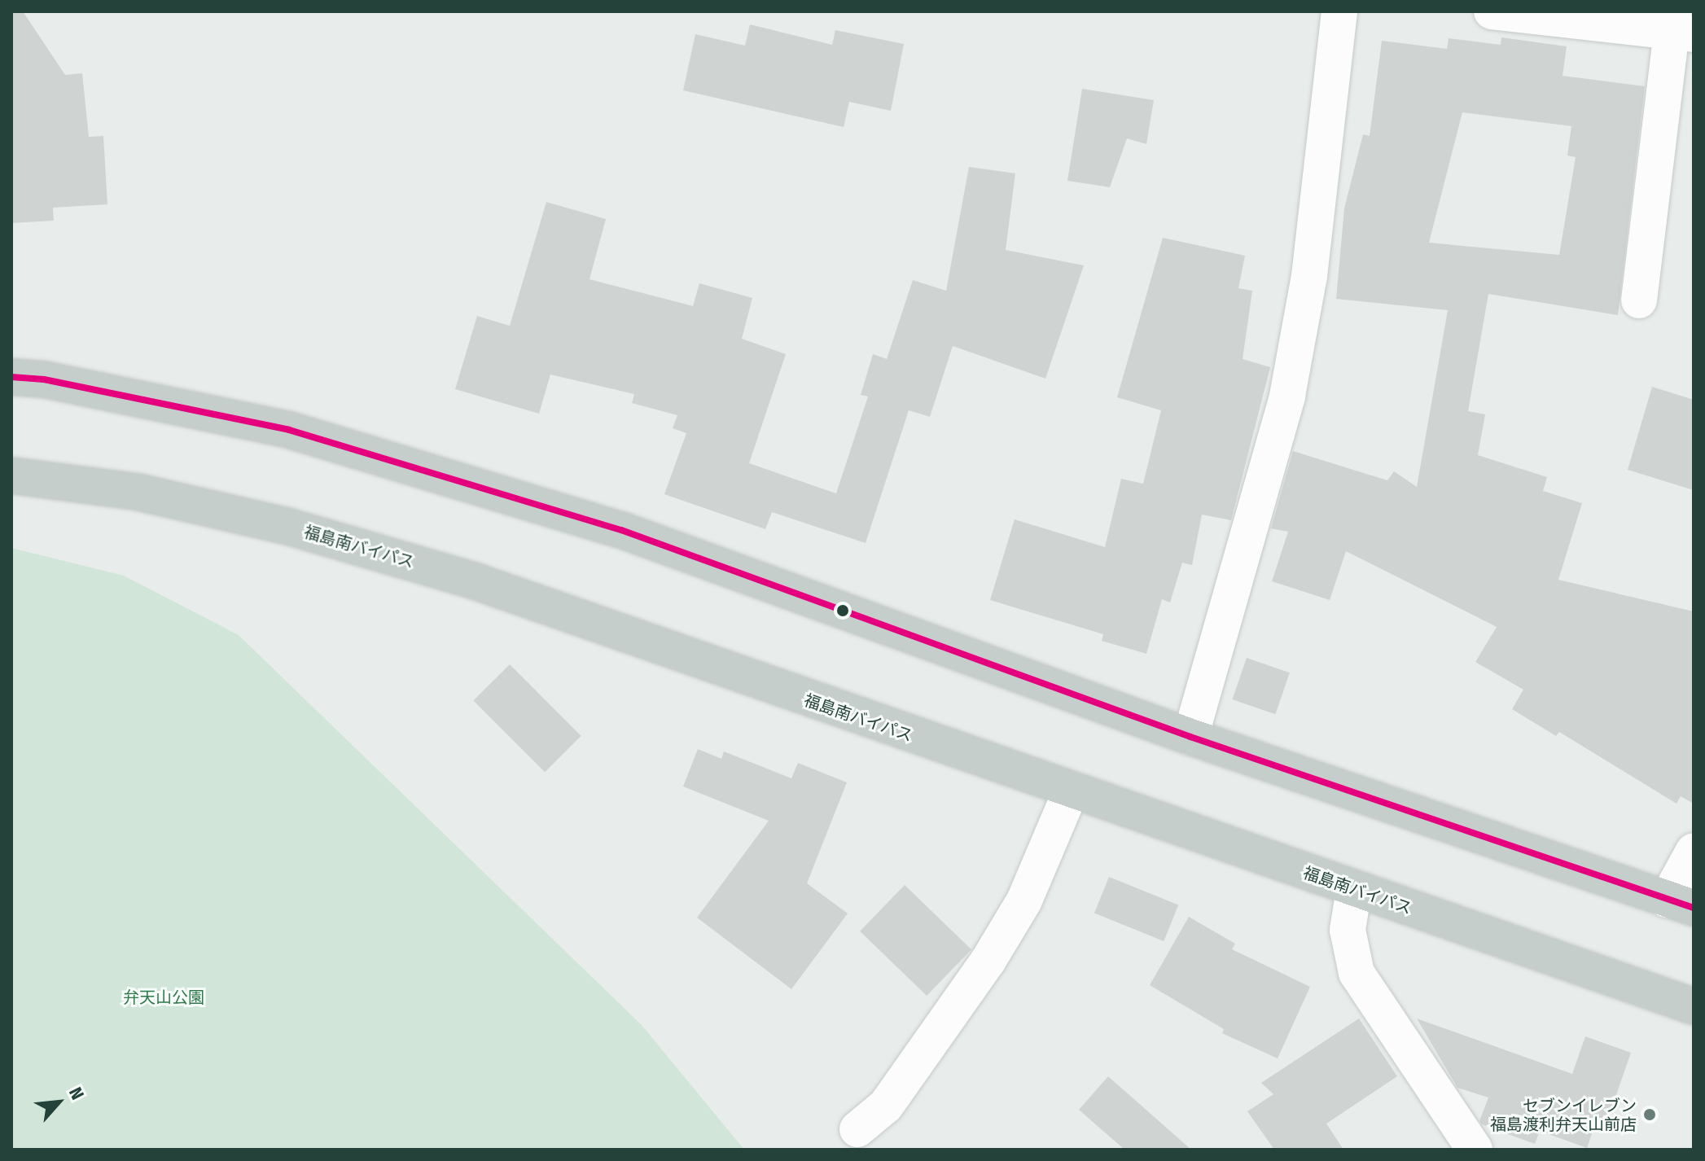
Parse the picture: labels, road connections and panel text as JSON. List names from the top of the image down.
{
  "streets": {
    "highway": ["福島南バイパス"]
  },
  "parks": ["弁天山公園"],
  "places": ["セブンイレブン 福島渡利弁天山前店"],
  "north": "top right"
}
